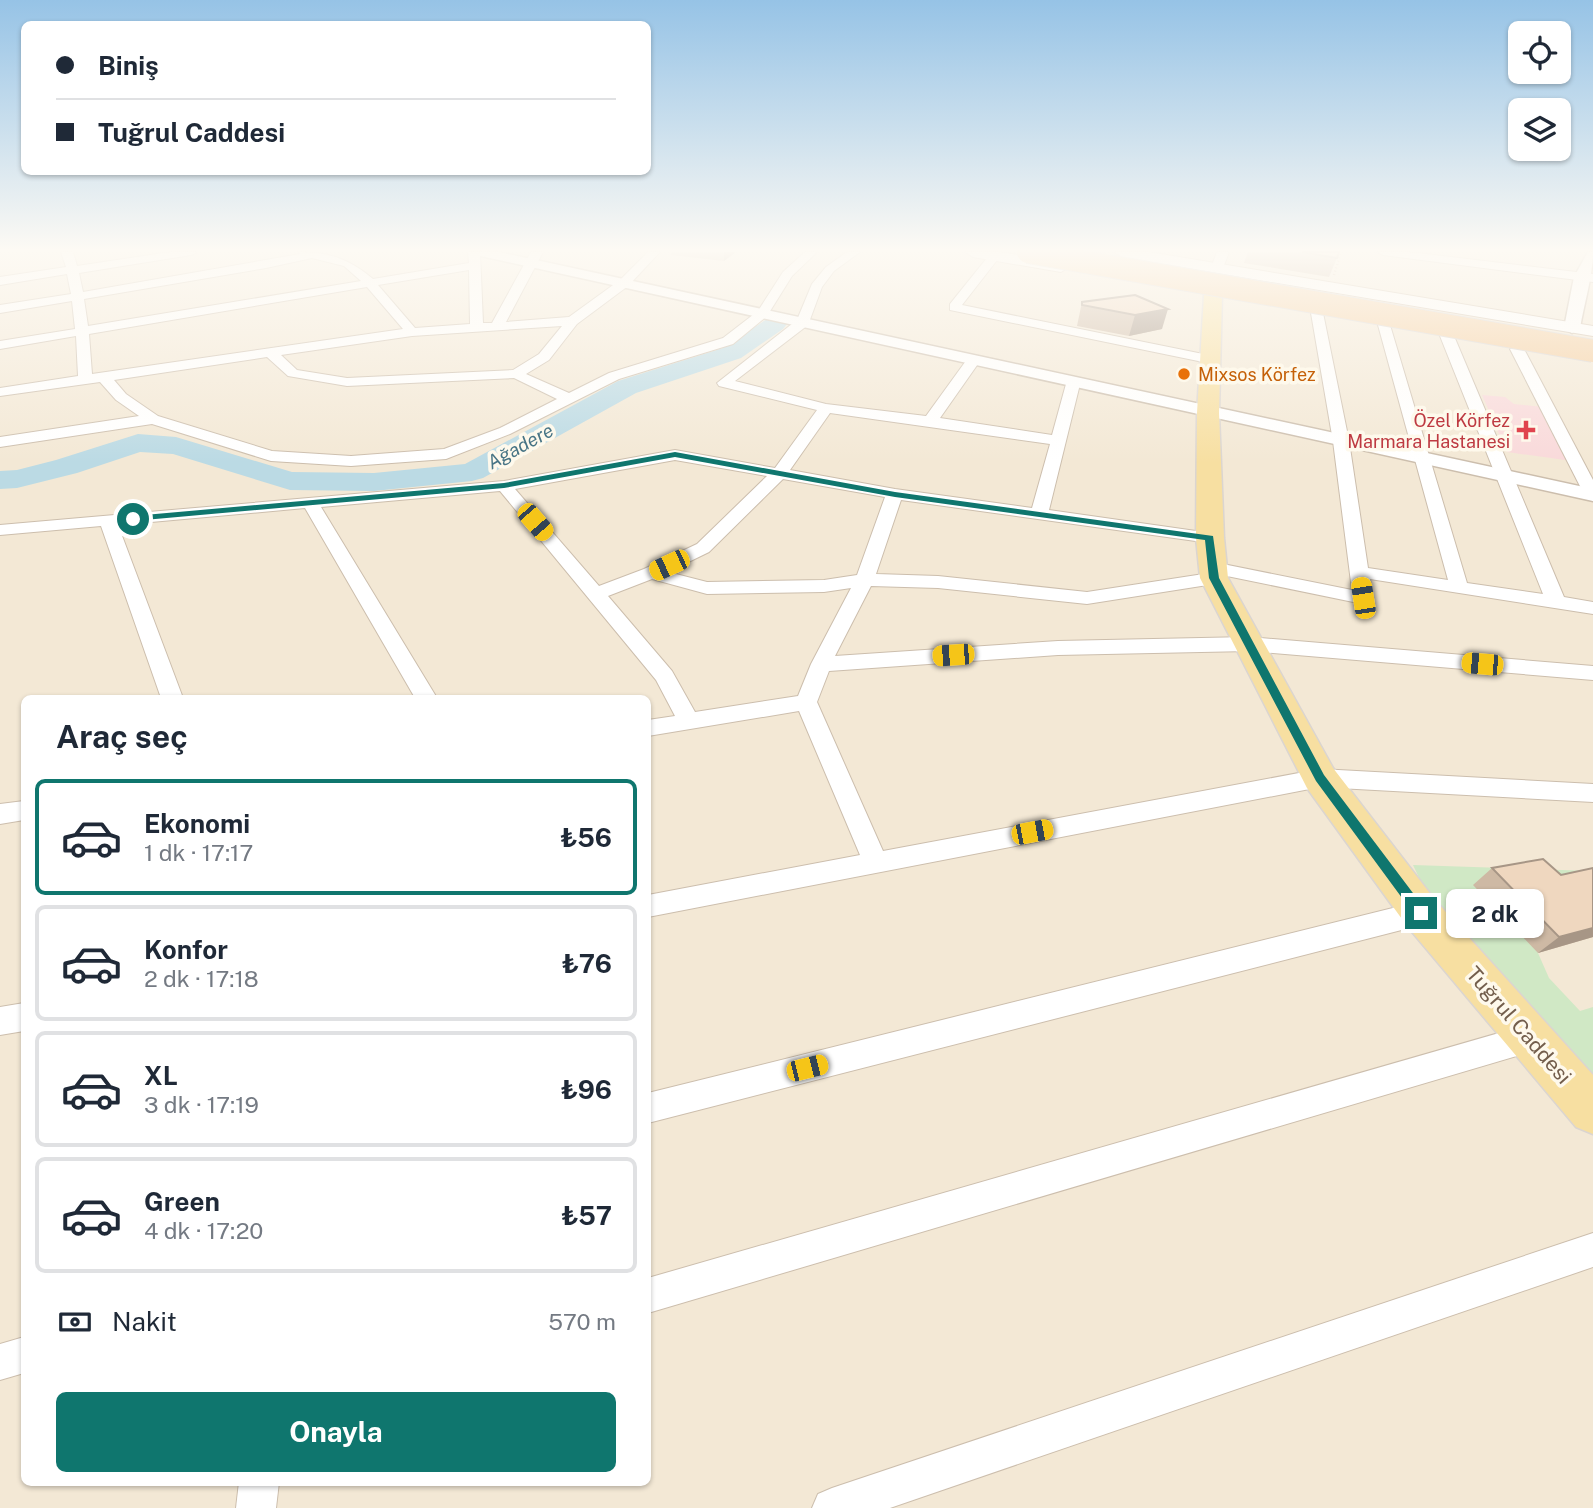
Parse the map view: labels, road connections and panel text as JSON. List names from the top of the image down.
{
  "streets": {
    "main road": ["Tuğrul Caddesi"]
  },
  "water": ["Ağadere"],
  "places": {
    "other": ["Mixsos Körfez"],
    "health": ["Özel Körfez Marmara Hastanesi"]
  },
  "page": {
    "banner": ["Biniş", "Tuğrul Caddesi"],
    "heading": "Araç seç",
    "list": [
      {
        "name": "Ekonomi",
        "note": "1 dk · 17:17",
        "value": "₺56"
      },
      {
        "name": "Konfor",
        "note": "2 dk · 17:18",
        "value": "₺76"
      },
      {
        "name": "XL",
        "note": "3 dk · 17:19",
        "value": "₺96"
      },
      {
        "name": "Green",
        "note": "4 dk · 17:20",
        "value": "₺57"
      }
    ],
    "bubble": "2 dk",
    "pay": ["Nakit", "570 m"],
    "buttons": "Onayla"
  }
}
